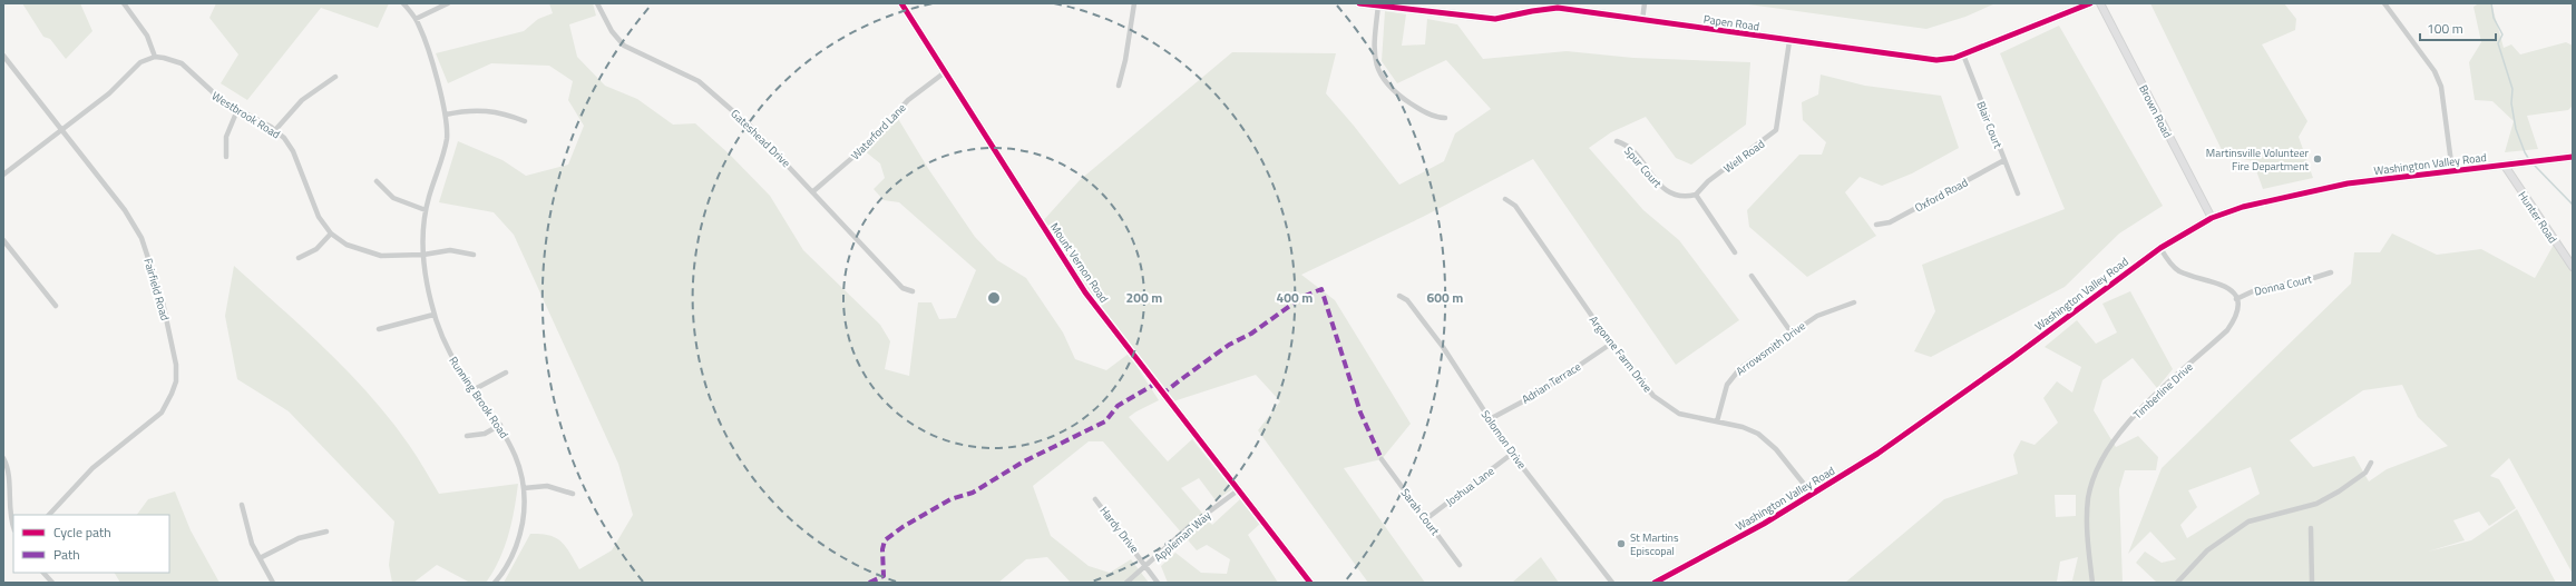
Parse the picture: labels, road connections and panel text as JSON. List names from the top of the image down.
{
  "streets": {
    "street": [
      "Papen Road",
      "Brown Road",
      "Westbrook Road",
      "Blair Court",
      "Waterford Lane",
      "Gateshead Drive",
      "Well Road",
      "Washington Valley Road",
      "Spur Court",
      "Oxford Road",
      "Hunter Road",
      "Mount Vernon Road",
      "Donna Court",
      "Fairfield Road",
      "Arrowsmith Drive",
      "Argonne Farm Drive",
      "Adrian Terrace",
      "Timberline Drive",
      "Running Brook Road",
      "Solomon Drive",
      "Joshua Lane",
      "Sarah Court",
      "Hardy Drive",
      "Appleman Way"
    ]
  },
  "crossings": [
    ["Papen Road", "Blair Court"],
    ["Papen Road", "Well Road"],
    ["Brown Road", "Washington Valley Road"],
    ["Westbrook Road", "Running Brook Road"],
    ["Blair Court", "Oxford Road"],
    ["Waterford Lane", "Gateshead Drive"],
    ["Waterford Lane", "Mount Vernon Road"],
    ["Well Road", "Spur Court"],
    ["Washington Valley Road", "Hunter Road"],
    ["Washington Valley Road", "Argonne Farm Drive"],
    ["Mount Vernon Road", "Appleman Way"],
    ["Donna Court", "Timberline Drive"],
    ["Arrowsmith Drive", "Argonne Farm Drive"],
    ["Argonne Farm Drive", "Adrian Terrace"],
    ["Adrian Terrace", "Solomon Drive"],
    ["Solomon Drive", "Joshua Lane"],
    ["Joshua Lane", "Sarah Court"],
    ["Hardy Drive", "Appleman Way"]
  ],
  "places": ["Martinsville Volunteer Fire Department", "St Martins Episcopal"],
  "legend": ["Cycle path", "Path"],
  "scale_bar": "100 m",
  "rings": ["200 m", "400 m", "600 m"]
}
